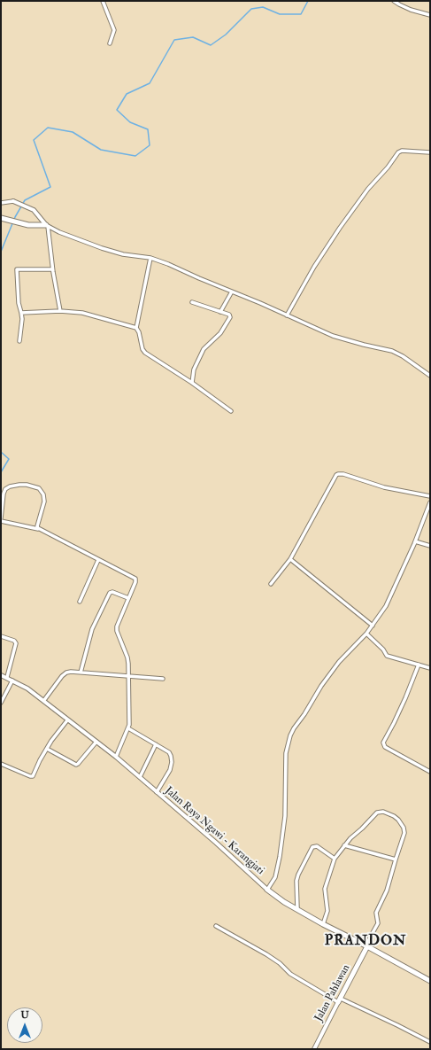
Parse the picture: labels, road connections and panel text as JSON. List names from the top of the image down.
{
  "streets": {
    "main road": ["Jalan Raya Ngawi - Karangjati", "Jalan Pahlawan"]
  },
  "crossings": [
    ["Jalan Raya Ngawi - Karangjati", "Jalan Pahlawan"]
  ],
  "districts": ["PRANDON"],
  "north": "top"
}
